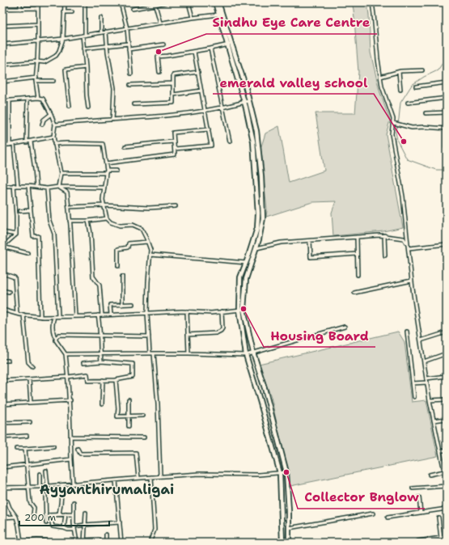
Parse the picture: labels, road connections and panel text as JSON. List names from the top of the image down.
{
  "districts": ["Ayyanthirumaligai"],
  "places": [
    "Sindhu Eye Care Centre",
    "emerald valley school",
    "Housing Board",
    "Collector Bnglow"
  ],
  "scale_bar": "200 m"
}
